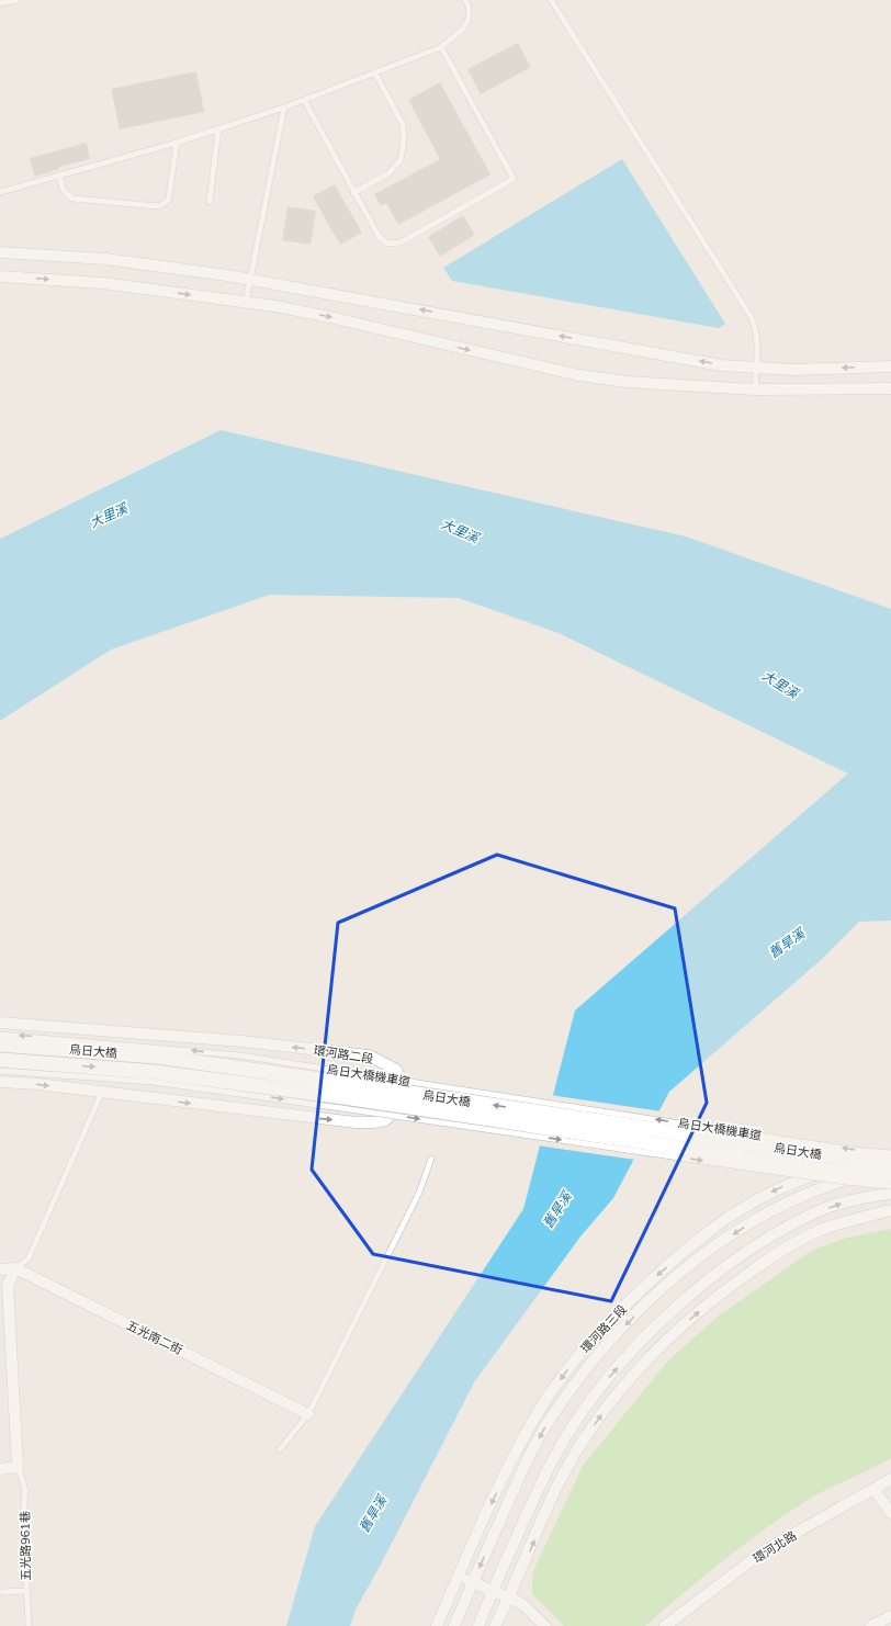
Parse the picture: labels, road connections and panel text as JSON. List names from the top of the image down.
{
  "streets": {
    "street": [
      "烏日大橋",
      "環河路二段",
      "環河路三段",
      "五光南二街",
      "環河北路"
    ],
    "lane": ["烏日大橋機車道", "五光路961巷"]
  },
  "crossings": [
    ["烏日大橋", "烏日大橋機車道"],
    ["烏日大橋機車道", "環河路三段"]
  ],
  "water": ["大里溪", "舊旱溪"]
}
